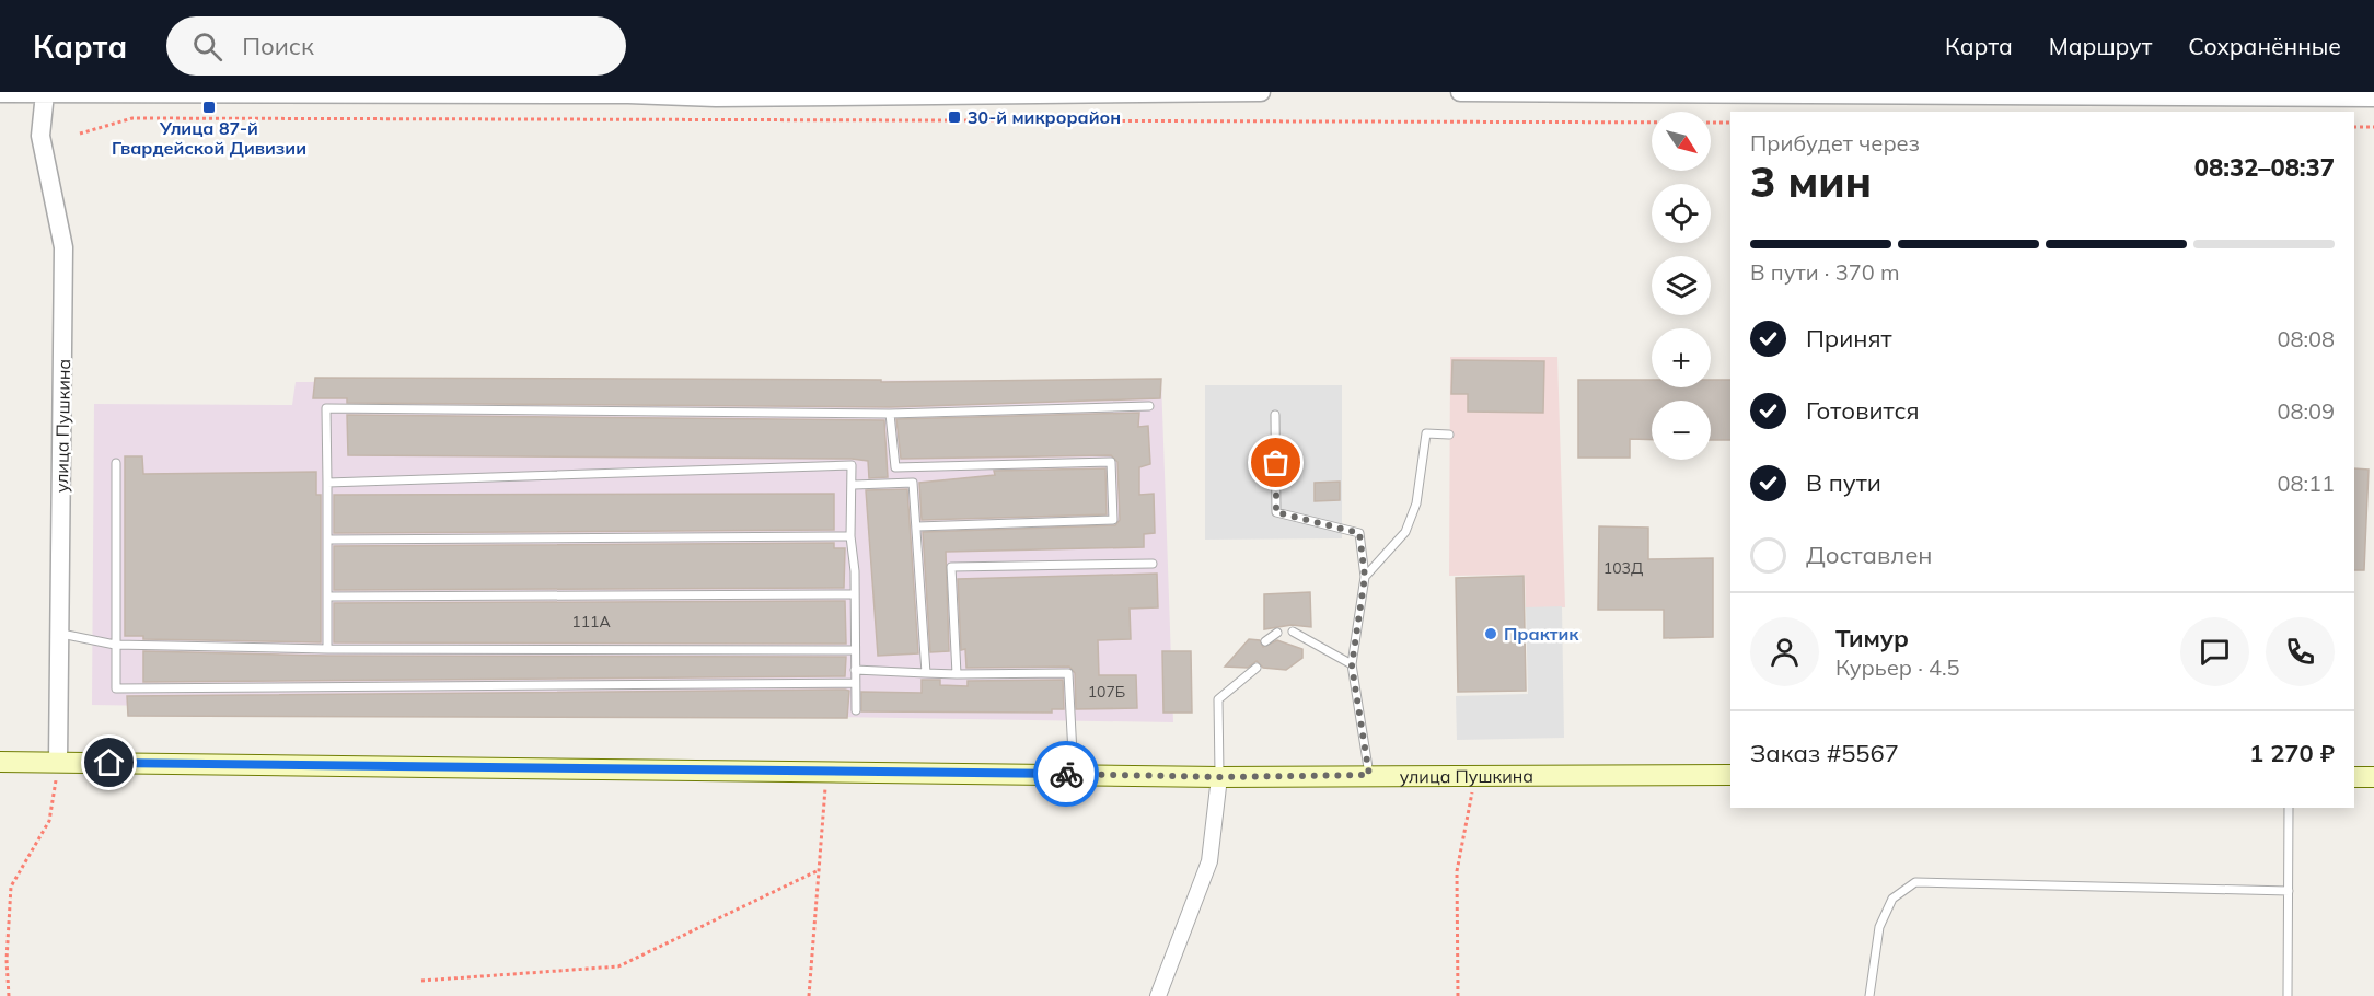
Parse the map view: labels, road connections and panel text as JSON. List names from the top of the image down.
{
  "streets": {
    "main road": ["улица Пушкина"]
  },
  "places": {
    "transit": ["Улица 87-й Гвардейской Дивизии", "30-й микрорайон"],
    "other": ["Практик"]
  },
  "house_numbers": ["103Д", "111А", "107Б"],
  "north": "bottom right",
  "page": {
    "header": "Карта",
    "search": "Поиск",
    "nav": ["Карта", "Маршрут", "Сохранённые"],
    "map_buttons": ["+", "−"],
    "heading": ["3 мин", "Прибудет через", "08:32–08:37"],
    "panel": [
      "Тимур",
      "Курьер · 4.5",
      "Заказ #5567",
      "1 270 ₽"
    ],
    "bar": "В пути · 370 m",
    "list": [
      ["Принят", "08:08"],
      ["Готовится", "08:09"],
      ["В пути", "08:11"],
      "Доставлен"
    ]
  }
}
